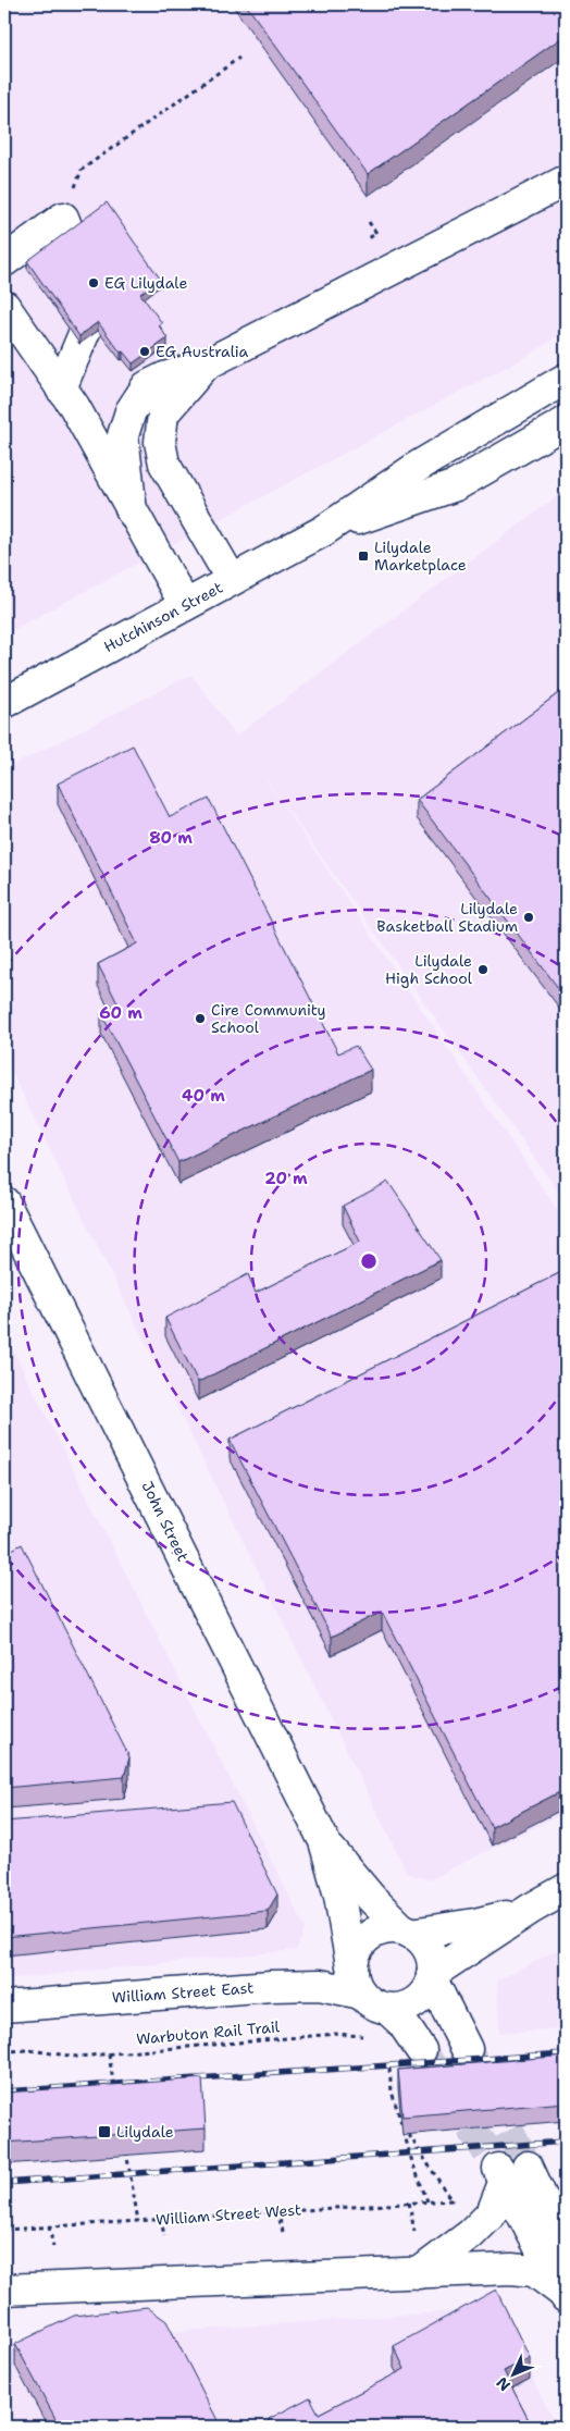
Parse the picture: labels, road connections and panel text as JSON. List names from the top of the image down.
{
  "streets": {
    "street": ["Hutchinson Street", "John Street", "William Street East"],
    "path": ["Warbuton Rail Trail", "William Street West"]
  },
  "crossings": [
    ["John Street", "William Street East"]
  ],
  "places": {
    "other": [
      "EG Lilydale",
      "EG Australia",
      "Lilydale Basketball Stadium",
      "Lilydale High School",
      "Cire Community School"
    ],
    "transit": ["Lilydale Marketplace", "Lilydale"]
  },
  "north": "bottom left",
  "rings": [
    "80 m",
    "60 m",
    "40 m",
    "20 m"
  ]
}
